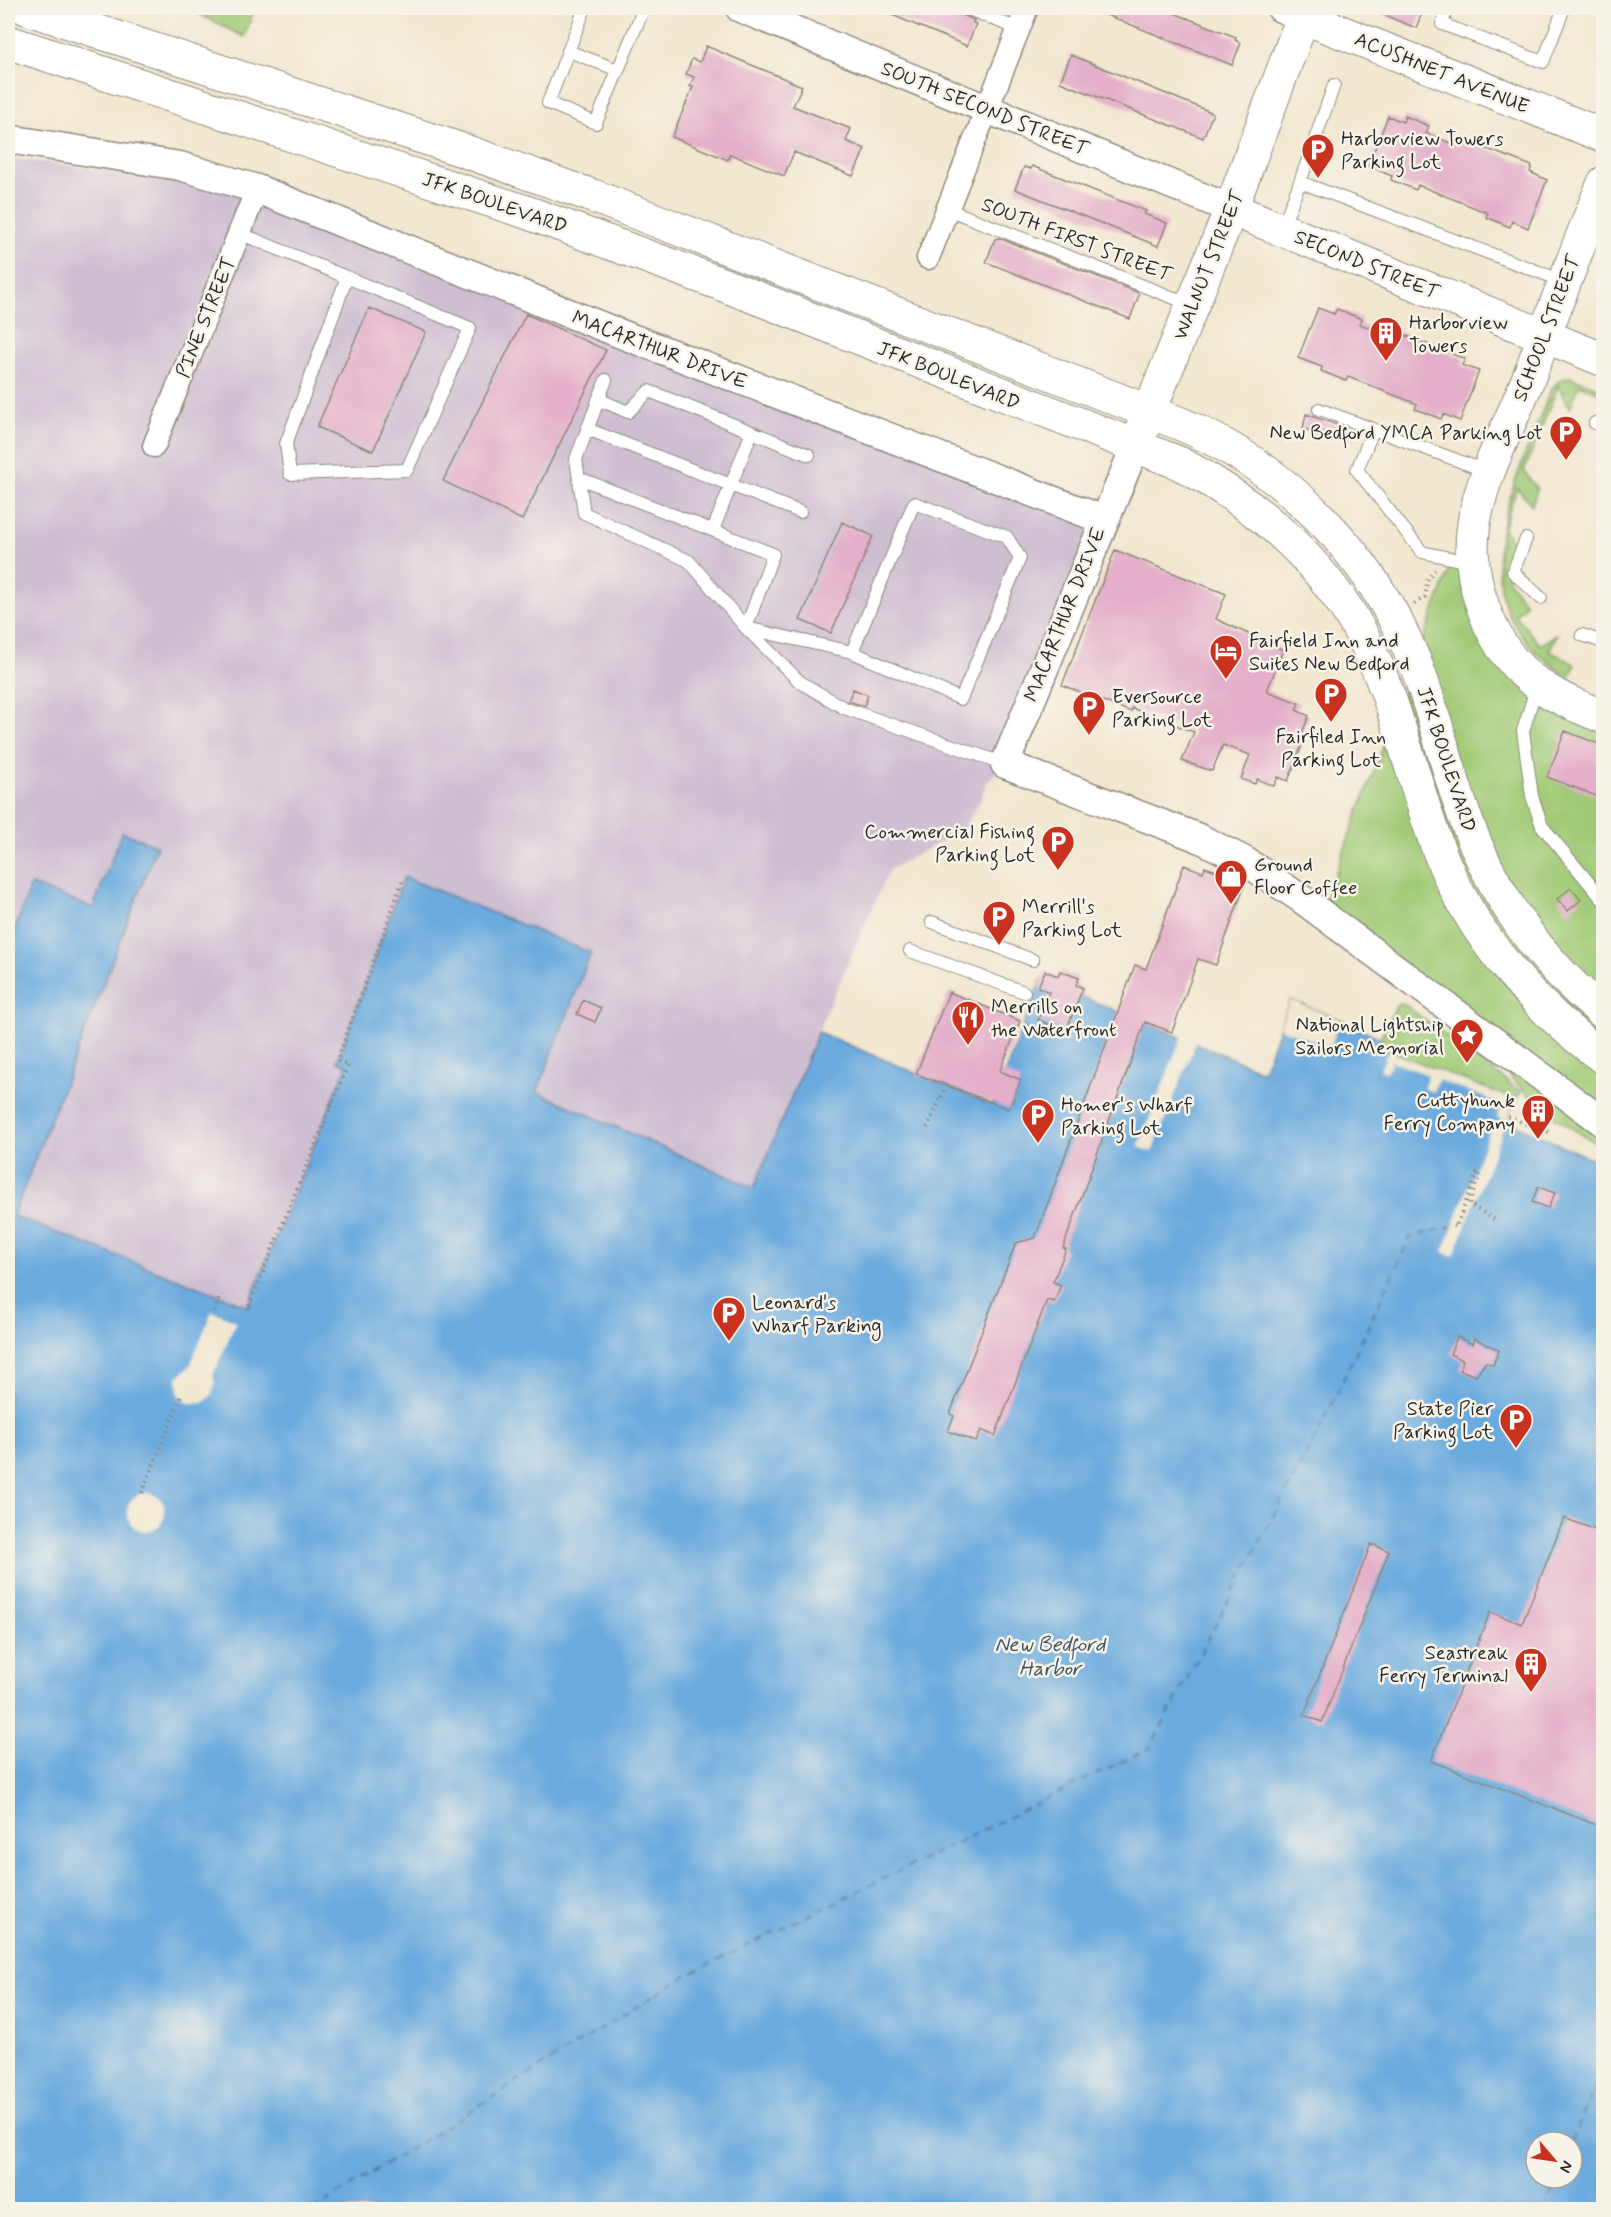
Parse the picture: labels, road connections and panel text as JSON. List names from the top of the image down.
{
  "streets": {
    "main road": [
      "ACUSHNET AVENUE",
      "JFK BOULEVARD",
      "SECOND STREET",
      "WALNUT STREET",
      "SCHOOL STREET"
    ],
    "street": ["SOUTH SECOND STREET", "PINE STREET", "MACARTHUR DRIVE"],
    "lane": ["SOUTH FIRST STREET"]
  },
  "crossings": [
    ["ACUSHNET AVENUE", "WALNUT STREET"],
    ["SOUTH SECOND STREET", "SECOND STREET"],
    ["SOUTH SECOND STREET", "WALNUT STREET"],
    ["JFK BOULEVARD", "WALNUT STREET"],
    ["SOUTH FIRST STREET", "WALNUT STREET"],
    ["SECOND STREET", "WALNUT STREET"],
    ["SECOND STREET", "SCHOOL STREET"],
    ["WALNUT STREET", "MACARTHUR DRIVE"],
    ["PINE STREET", "MACARTHUR DRIVE"]
  ],
  "water": ["New Bedford Harbor"],
  "places": {
    "parking": [
      "Harborview Towers Parking Lot",
      "New Bedford YMCA Parking Lot",
      "Fairfiled Inn Parking Lot",
      "Eversource Parking Lot",
      "Commercial Fishing Parking Lot",
      "Merrill's Parking Lot",
      "Homer's Wharf Parking Lot",
      "Leonard's Wharf Parking",
      "State Pier Parking Lot"
    ],
    "building": ["Harborview Towers", "Cuttyhunk Ferry Company", "Seastreak Ferry Terminal"],
    "hotel": ["Fairfield Inn and Suites New Bedford"],
    "shop": ["Ground Floor Coffee"],
    "restaurant": ["Merrills on the Waterfront"],
    "place": ["National Lightship Sailors Memorial"]
  },
  "north": "bottom right"
}
